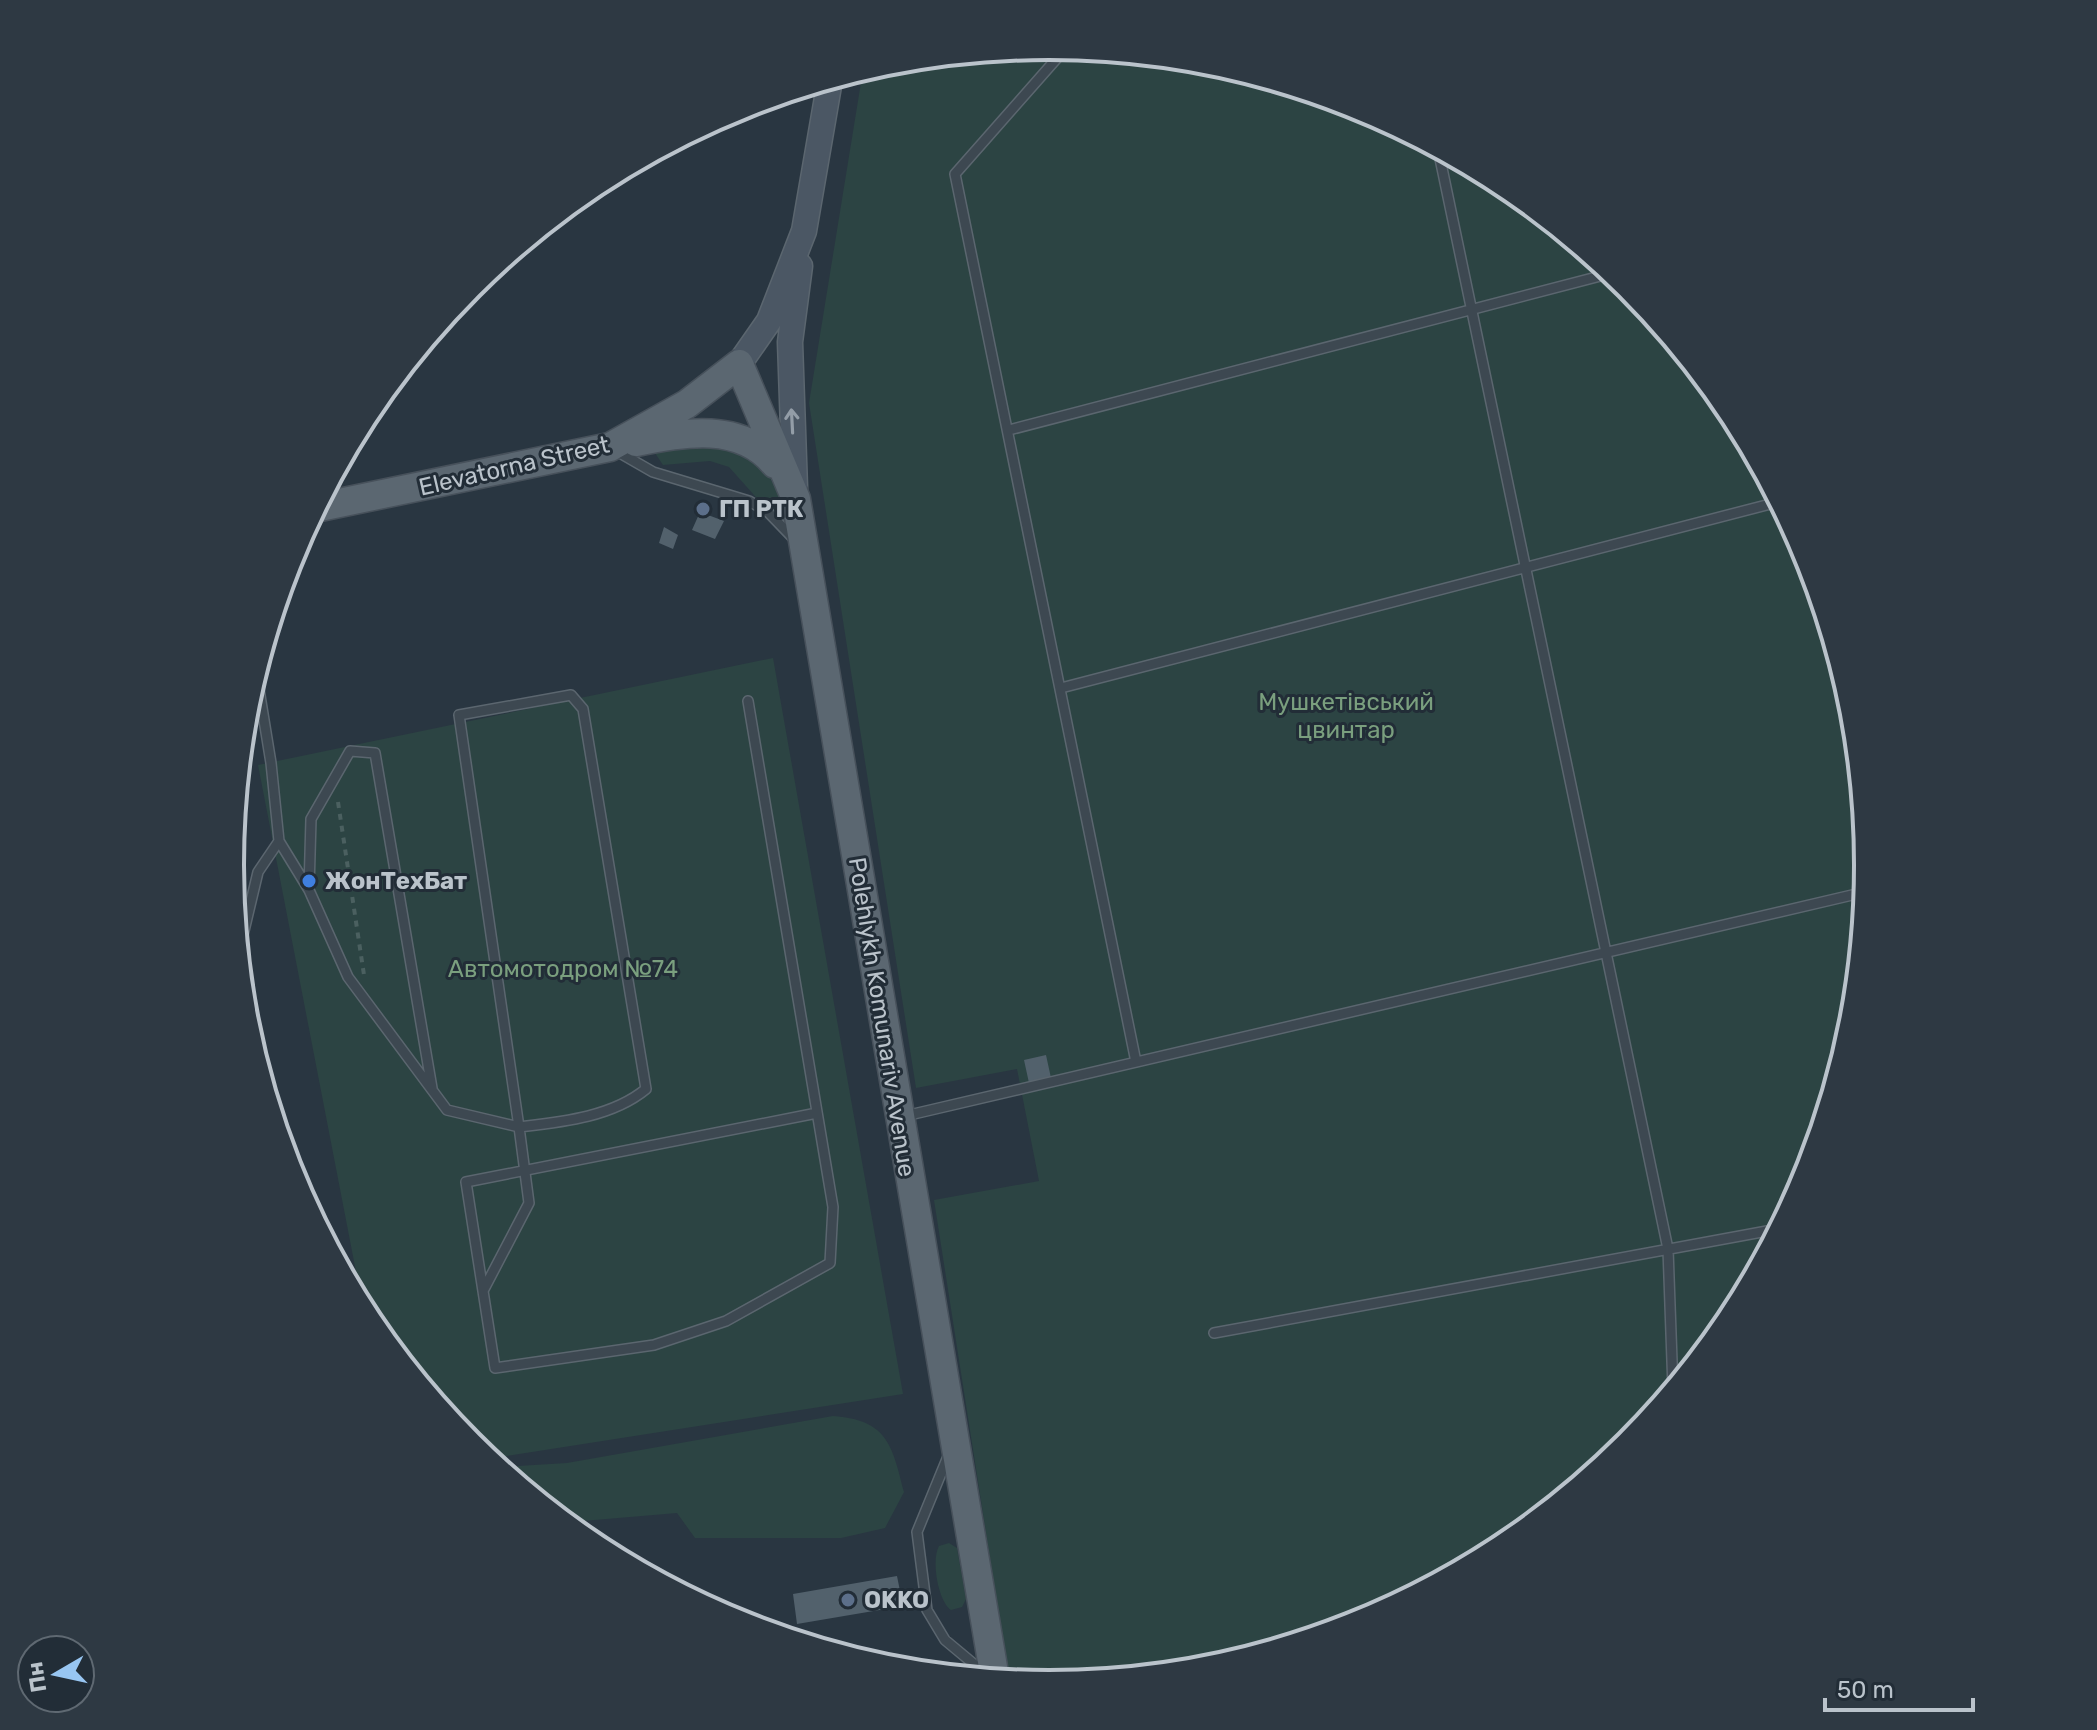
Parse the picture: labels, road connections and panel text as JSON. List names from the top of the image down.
{
  "streets": {
    "main road": ["Elevatorna Street", "Polehlykh Komunariv Avenue"]
  },
  "crossings": [
    ["Elevatorna Street", "Polehlykh Komunariv Avenue"]
  ],
  "parks": ["Мушкетівський цвинтар", "Автомотодром №74"],
  "places": ["ГП РТК", "ЖонТехБат", "OKKO"],
  "scale_bar": "50 m",
  "north": "left"
}
